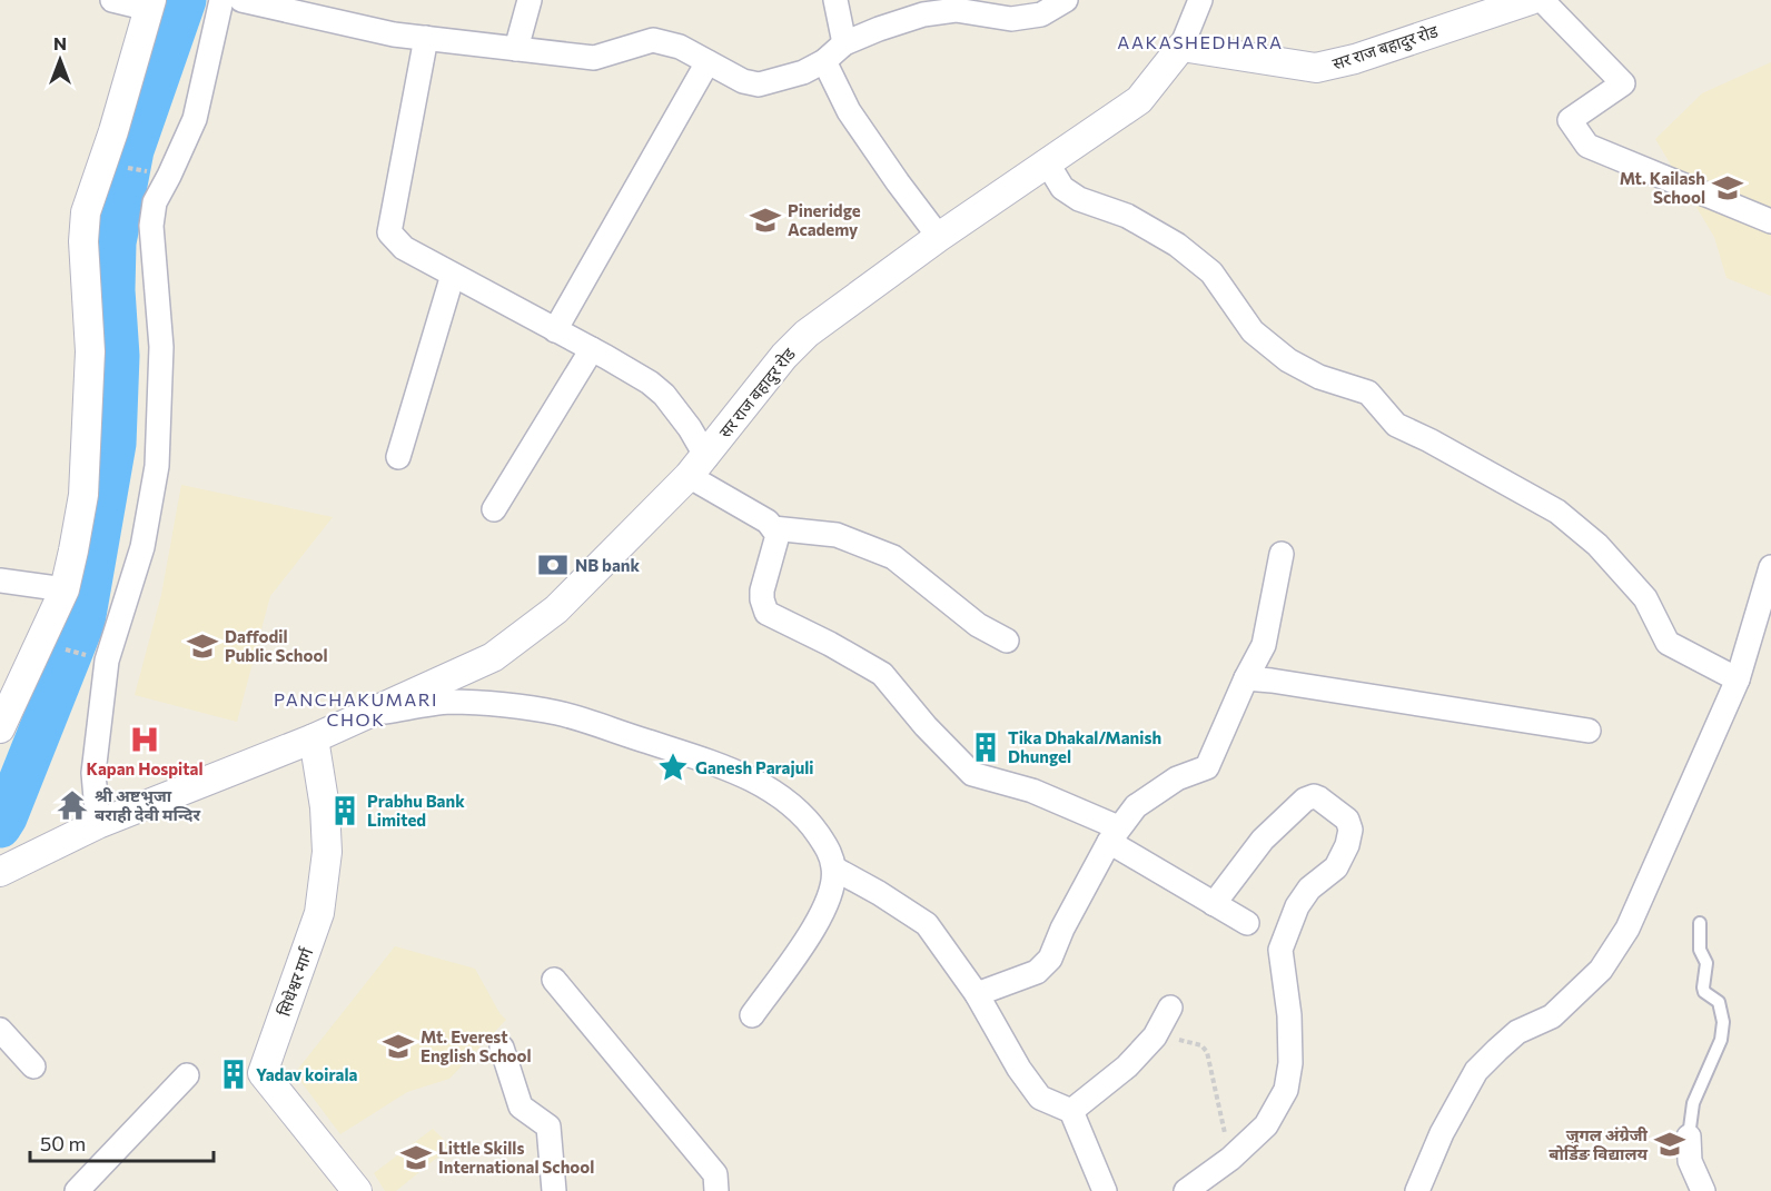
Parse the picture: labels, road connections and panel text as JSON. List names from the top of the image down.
{
  "streets": {
    "street": ["सर राज बहादुर रोड", "सिधेश्वर मार्ग"]
  },
  "crossings": [
    ["सर राज बहादुर रोड", "सिधेश्वर मार्ग"]
  ],
  "districts": ["AAKASHEDHARA", "PANCHAKUMARI CHOK"],
  "places": {
    "school or university": [
      "Mt. Kailash School",
      "Pineridge Academy",
      "Daffodil Public School",
      "Mt. Everest English School",
      "जुगल अंग्रेजी बोर्डिङ विद्यालय",
      "Little Skills International School"
    ],
    "bank": ["NB bank"],
    "hospital": ["Kapan Hospital"],
    "building": ["Tika Dhakal/Manish Dhungel", "Prabhu Bank Limited", "Yadav koirala"],
    "place": ["Ganesh Parajuli"],
    "temple": ["श्री अष्टभुजा बराही देवी मन्दिर"]
  },
  "scale_bar": "50 m",
  "north": "top"
}
